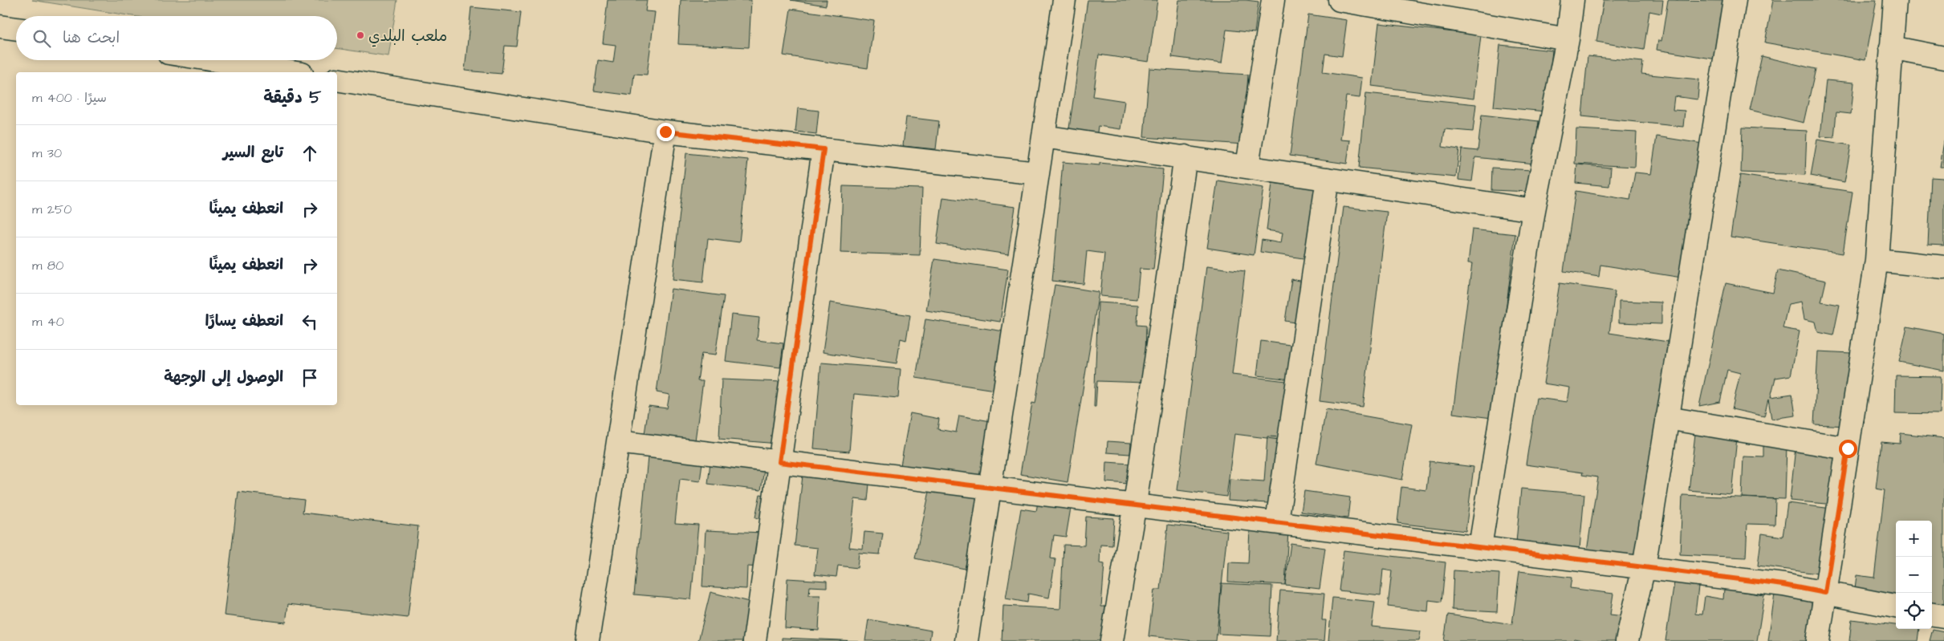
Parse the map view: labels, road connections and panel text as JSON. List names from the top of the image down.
{
  "places": ["ملعب البلدي"],
  "page": {
    "search": "ابحث هنا",
    "heading": ["5 دقيقة", "سيرًا · 400 m"],
    "list": [
      ["تابع السير", "30 m"],
      ["انعطف يمينًا", "250 m"],
      ["انعطف يمينًا", "80 m"],
      ["انعطف يسارًا", "40 m"],
      "الوصول إلى الوجهة"
    ],
    "map_buttons": ["+", "−"]
  }
}
